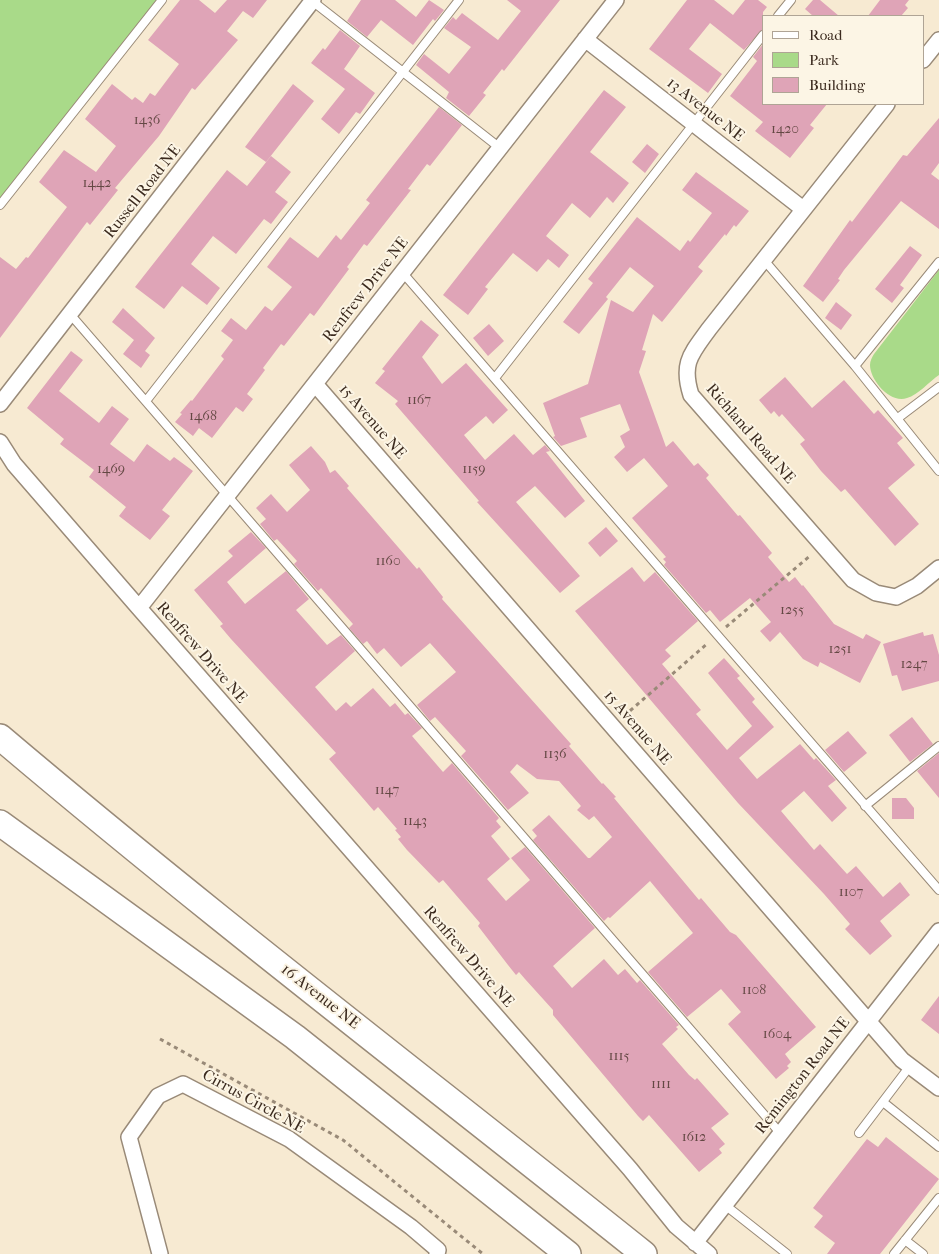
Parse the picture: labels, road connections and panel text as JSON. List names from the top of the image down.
{
  "streets": {
    "highway": ["16 Avenue NE"],
    "street": [
      "13 Avenue NE",
      "Russell Road NE",
      "Renfrew Drive NE",
      "15 Avenue NE",
      "Richland Road NE",
      "Remington Road NE",
      "Cirrus Circle NE"
    ]
  },
  "crossings": [
    ["13 Avenue NE", "Renfrew Drive NE"],
    ["13 Avenue NE", "Richland Road NE"],
    ["Renfrew Drive NE", "15 Avenue NE"],
    ["Renfrew Drive NE", "Remington Road NE"],
    ["15 Avenue NE", "Remington Road NE"]
  ],
  "house_numbers": [
    "1436",
    "1420",
    "1442",
    "1167",
    "1468",
    "1469",
    "1159",
    "1160",
    "1255",
    "1251",
    "1247",
    "1136",
    "1147",
    "1143",
    "1107",
    "1108",
    "1604",
    "1115",
    "1111",
    "1612"
  ],
  "legend": ["Road", "Park", "Building"]
}
